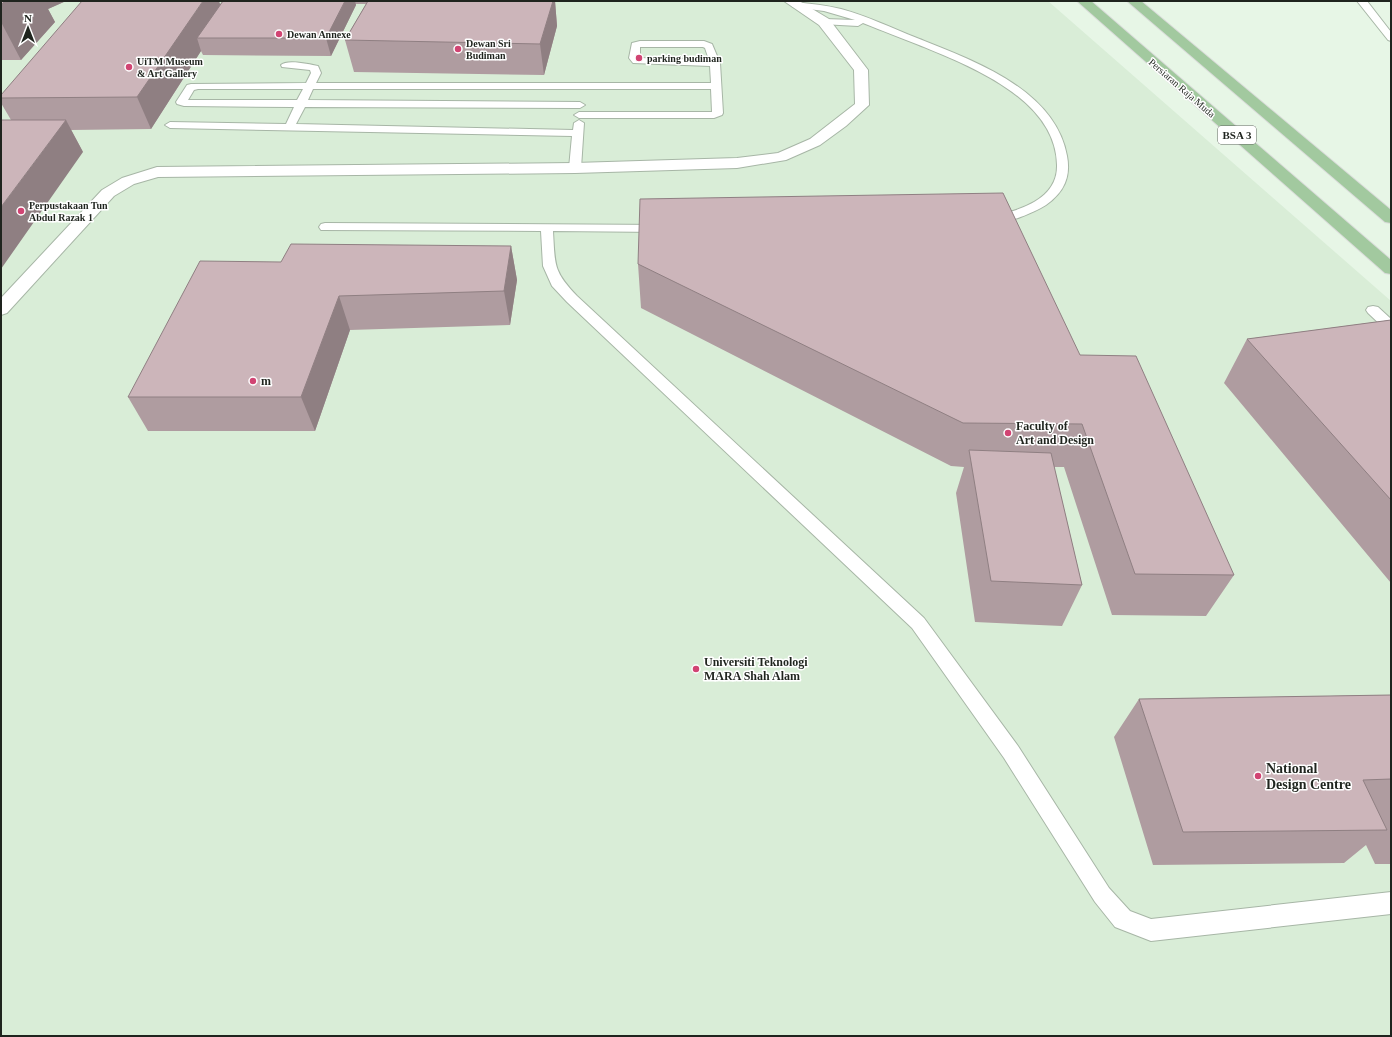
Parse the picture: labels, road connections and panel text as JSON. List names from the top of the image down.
{
  "streets": {
    "main road": ["Persiaran Raja Muda", "BSA 3"]
  },
  "places": [
    "Dewan Annexe",
    "Dewan Sri Budiman",
    "parking budiman",
    "UiTM Museum & Art Gallery",
    "Perpustakaan Tun Abdul Razak 1",
    "m",
    "Faculty of Art and Design",
    "Universiti Teknologi MARA Shah Alam",
    "National Design Centre"
  ],
  "north": "top"
}
